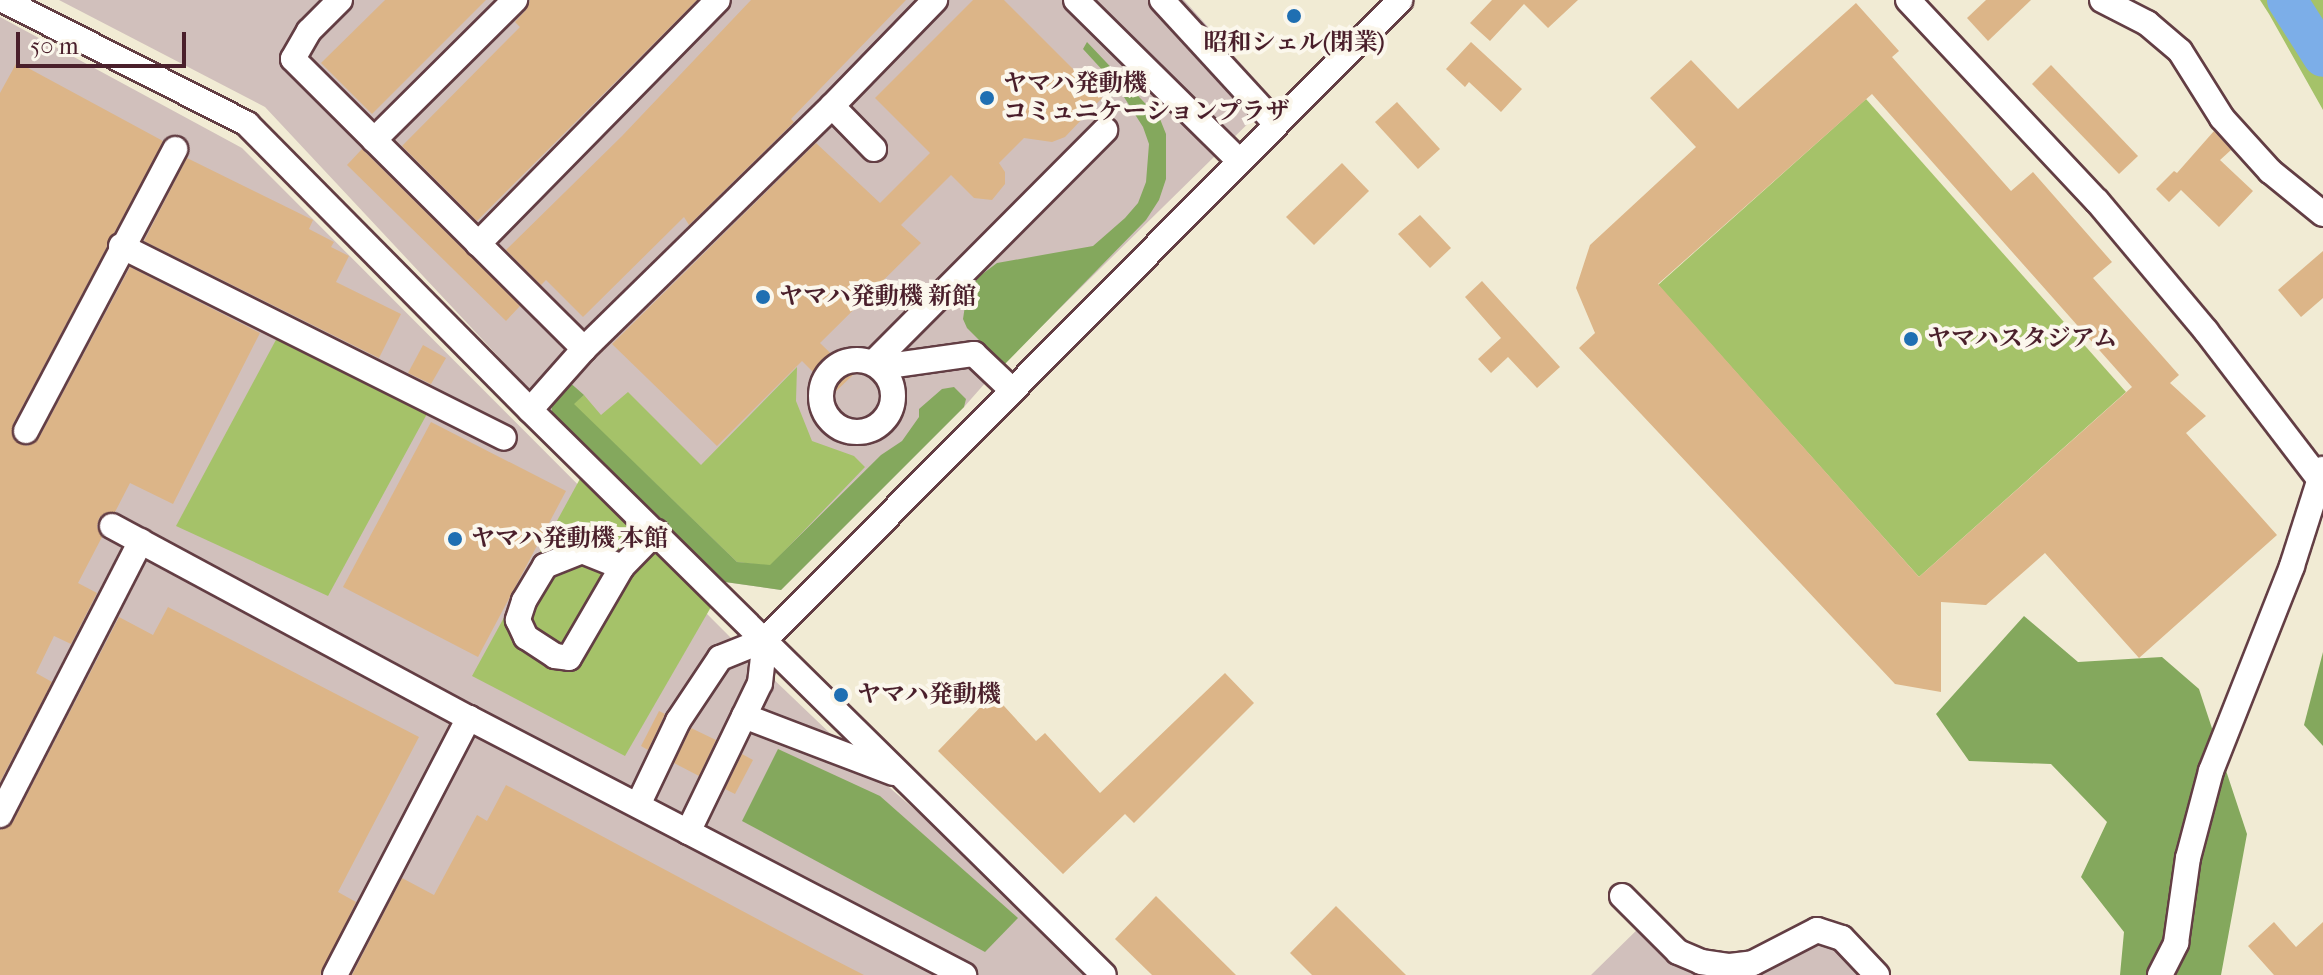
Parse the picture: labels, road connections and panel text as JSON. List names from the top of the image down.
{
  "places": [
    "昭和シェル(閉業)",
    "ヤマハ発動機 コミュニケーションプラザ",
    "ヤマハ発動機 新館",
    "ヤマハスタジアム",
    "ヤマハ発動機 本館",
    "ヤマハ発動機"
  ],
  "scale_bar": "50 m"
}
